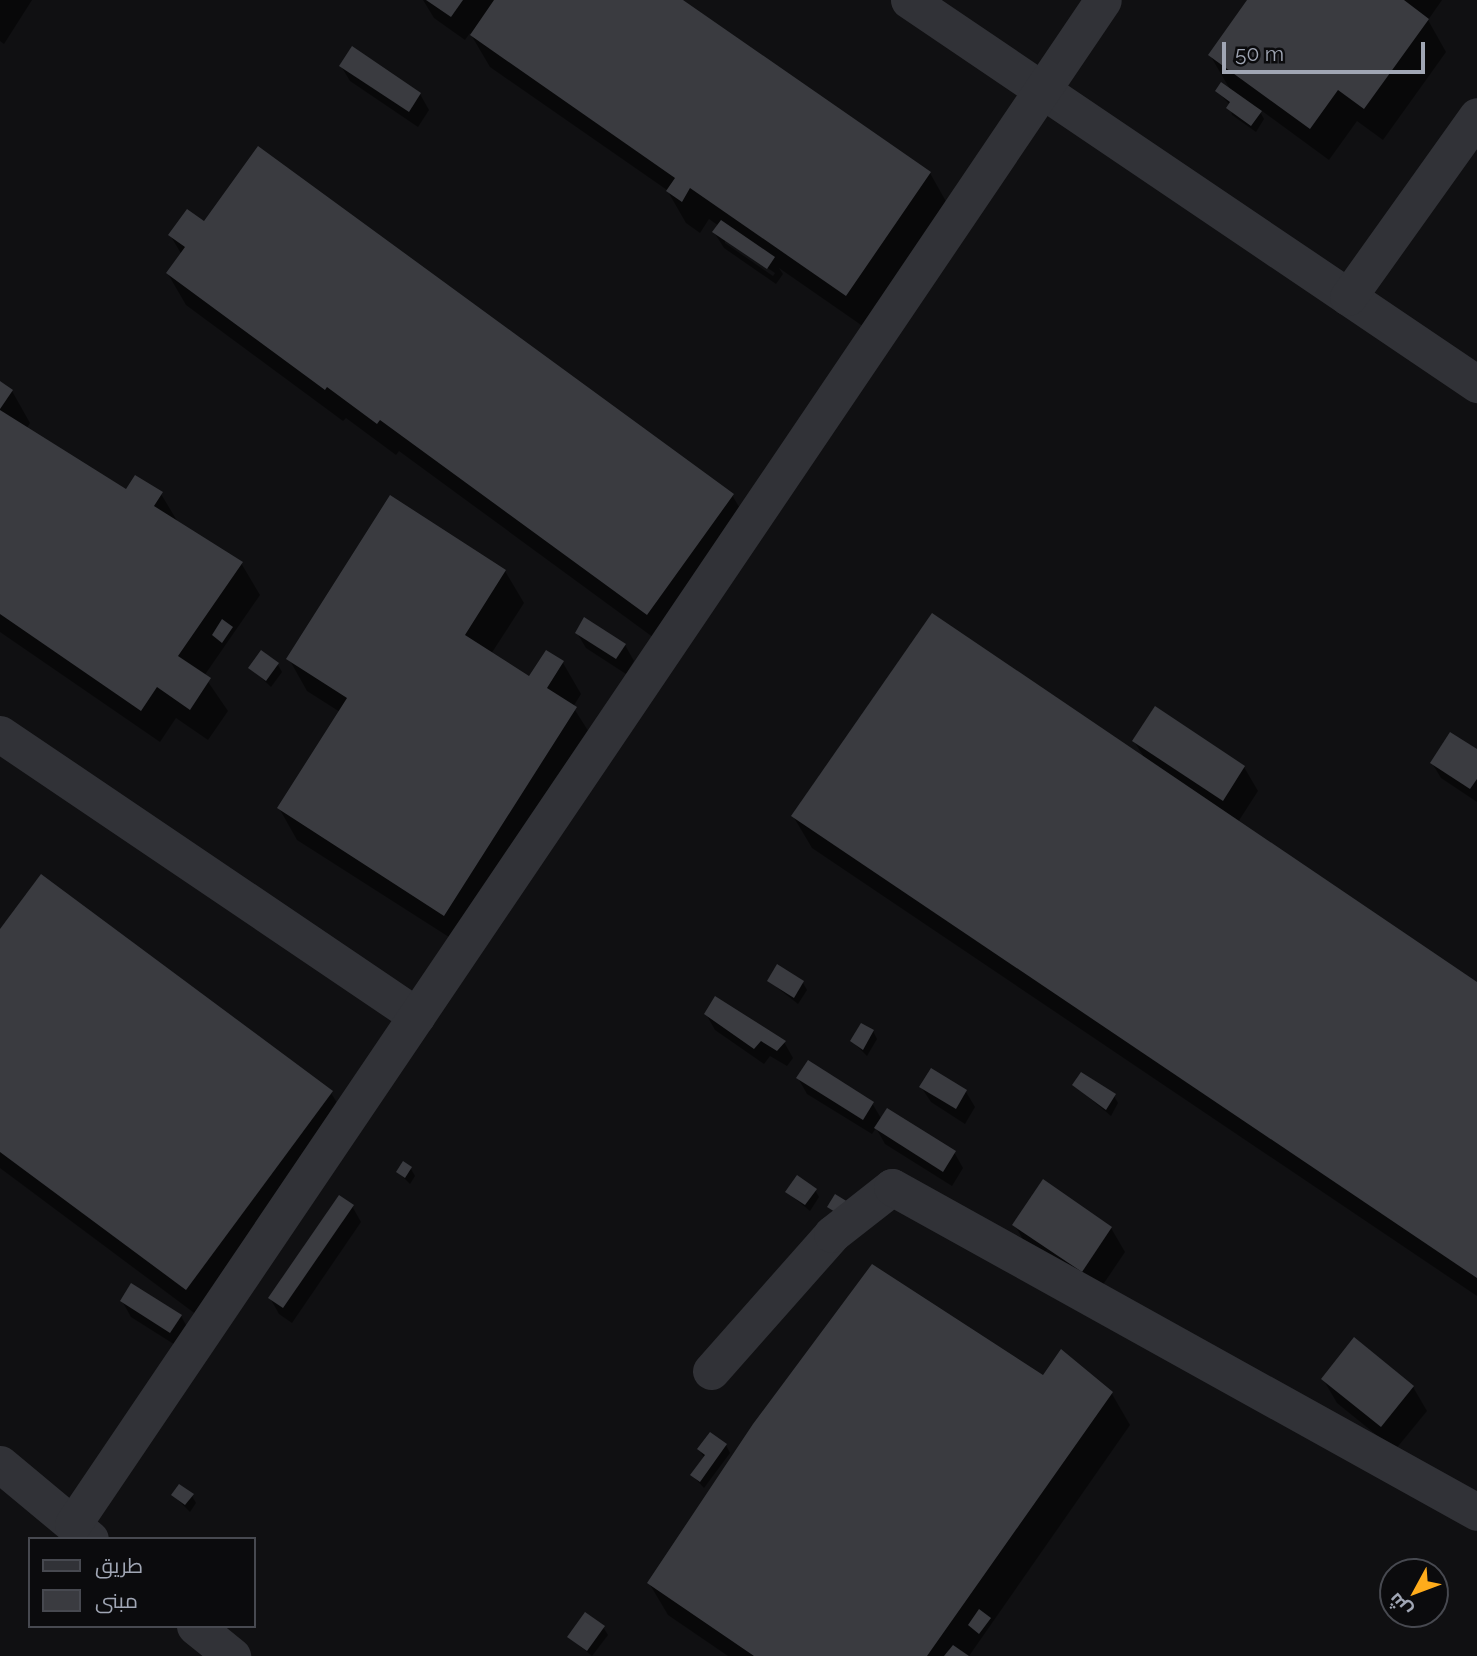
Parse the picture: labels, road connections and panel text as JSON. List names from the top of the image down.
{
  "legend": ["طريق", "مبنى"],
  "scale_bar": "50 m",
  "north": "bottom left"
}
